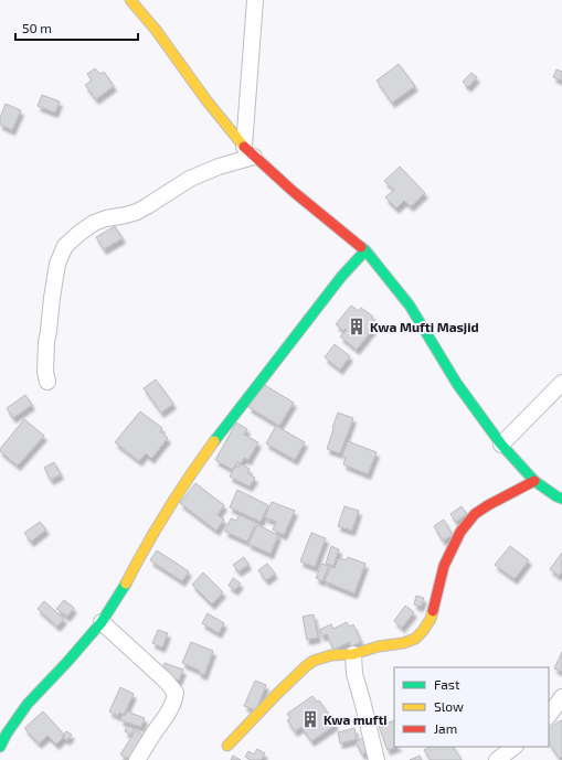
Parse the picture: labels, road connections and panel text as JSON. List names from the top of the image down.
{
  "places": {
    "building": ["Kwa Mufti Masjid", "Kwa mufti"]
  },
  "legend": ["Fast", "Slow", "Jam"],
  "scale_bar": "50 m"
}
